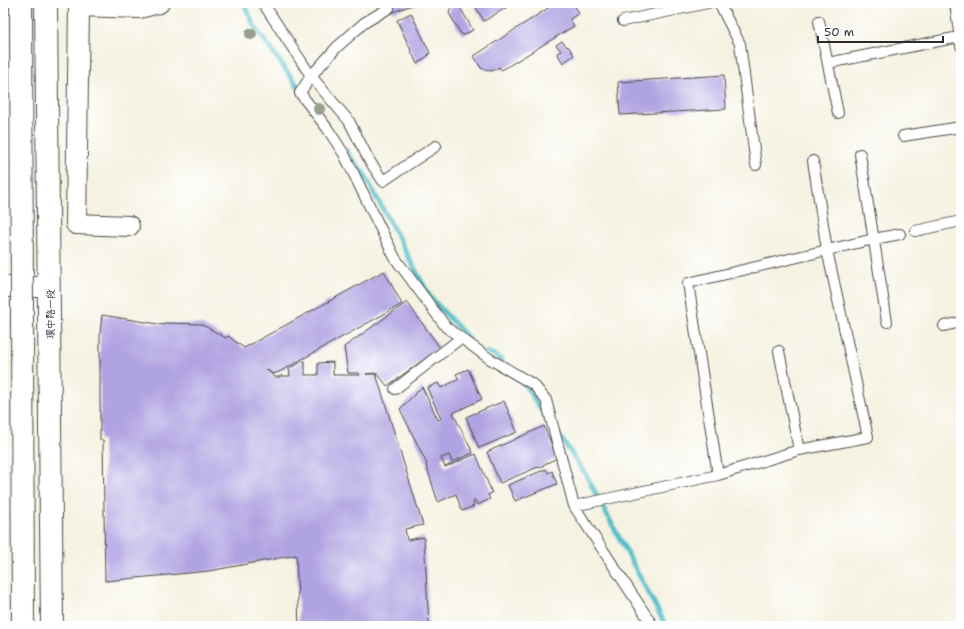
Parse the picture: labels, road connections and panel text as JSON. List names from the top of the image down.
{
  "streets": {
    "main road": ["環中路一段"]
  },
  "scale_bar": "50 m"
}
